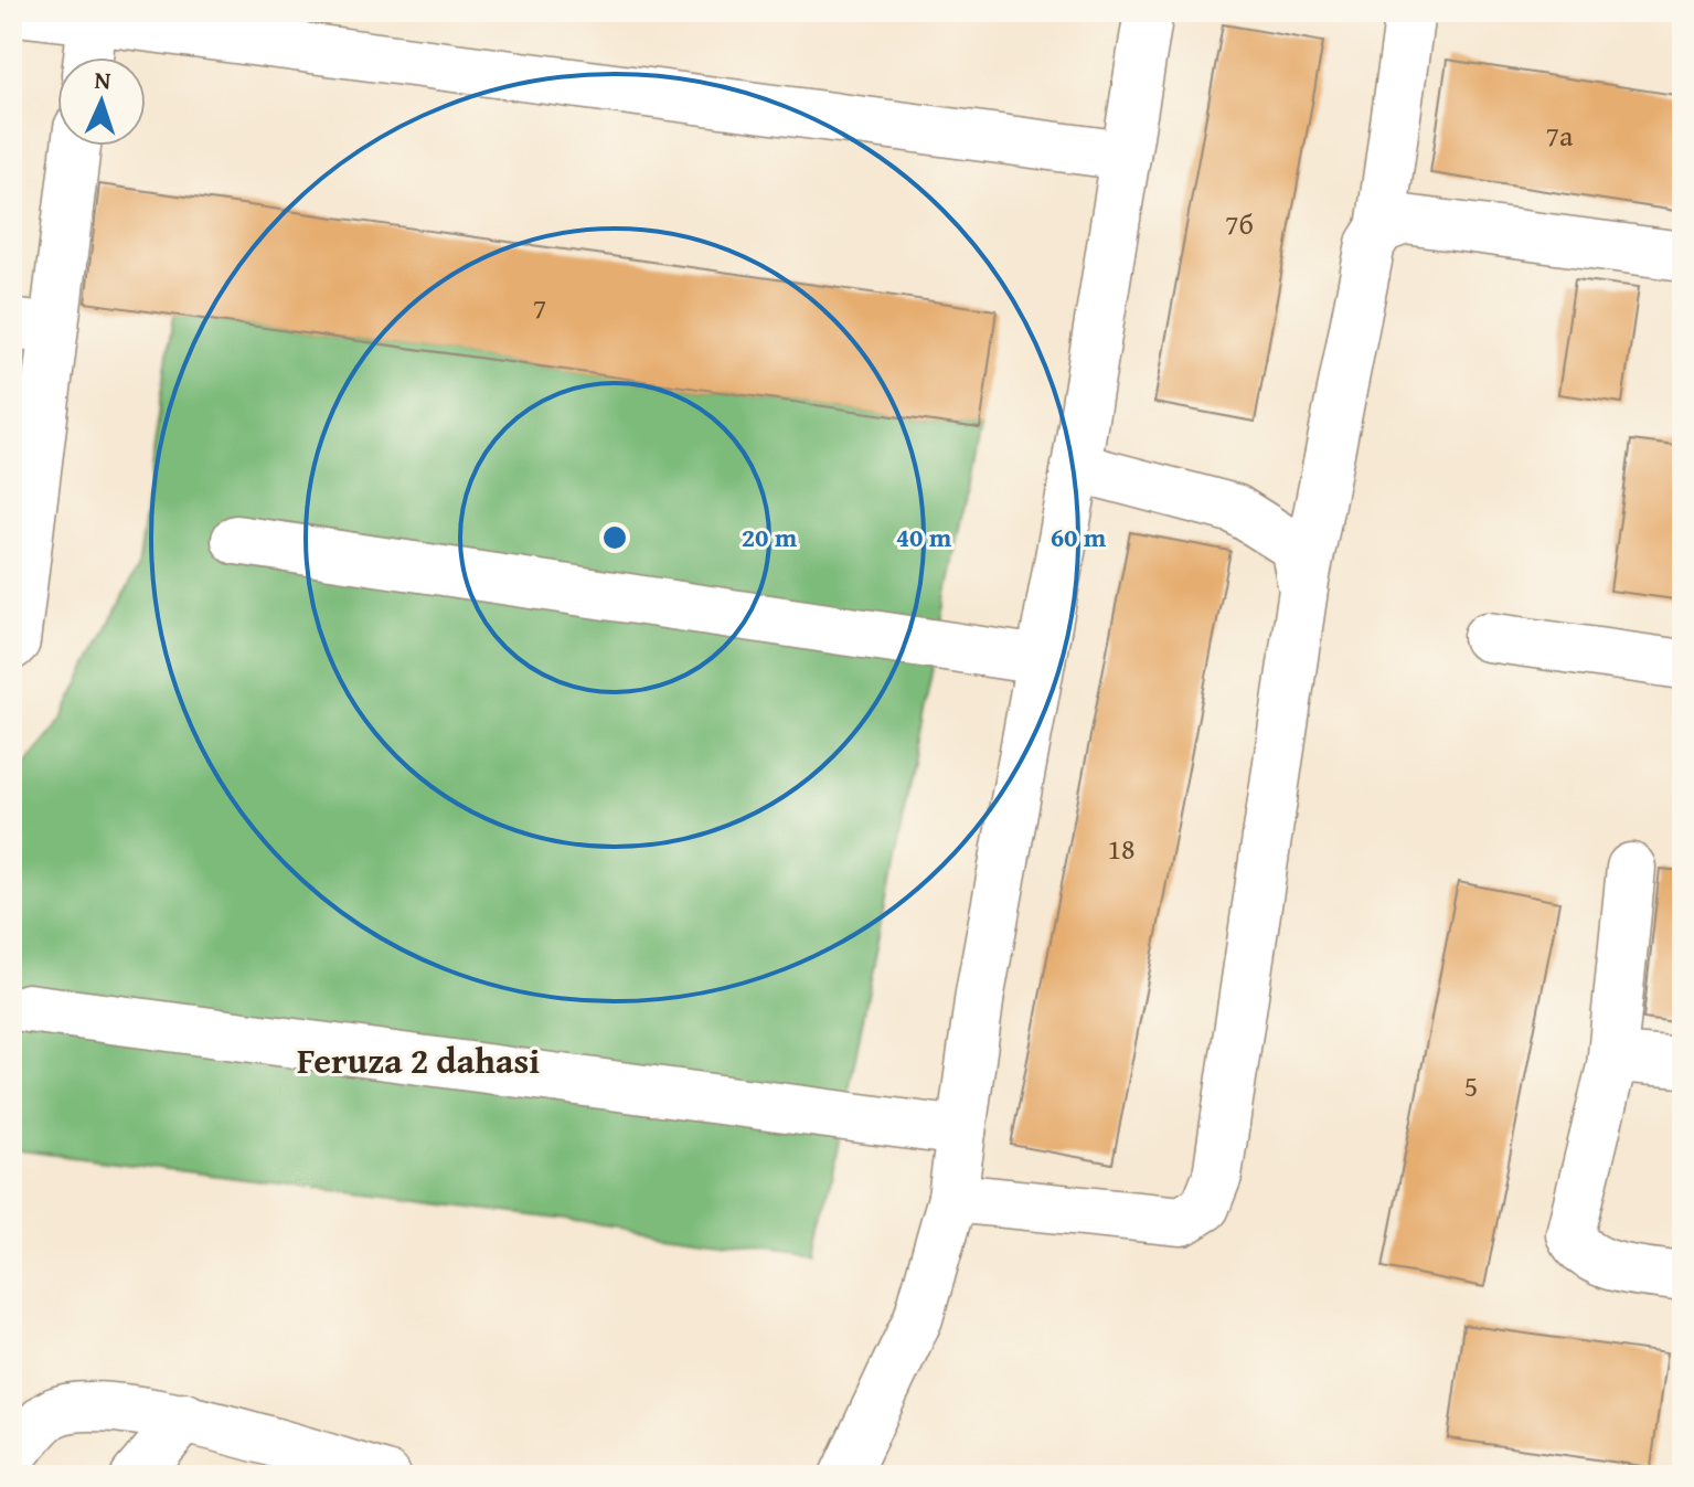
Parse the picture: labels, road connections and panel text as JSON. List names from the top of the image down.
{
  "districts": ["Feruza 2 dahasi"],
  "house_numbers": [
    "7а",
    "7б",
    "7",
    "18",
    "5"
  ],
  "north": "top",
  "rings": ["20 m", "40 m", "60 m"]
}
